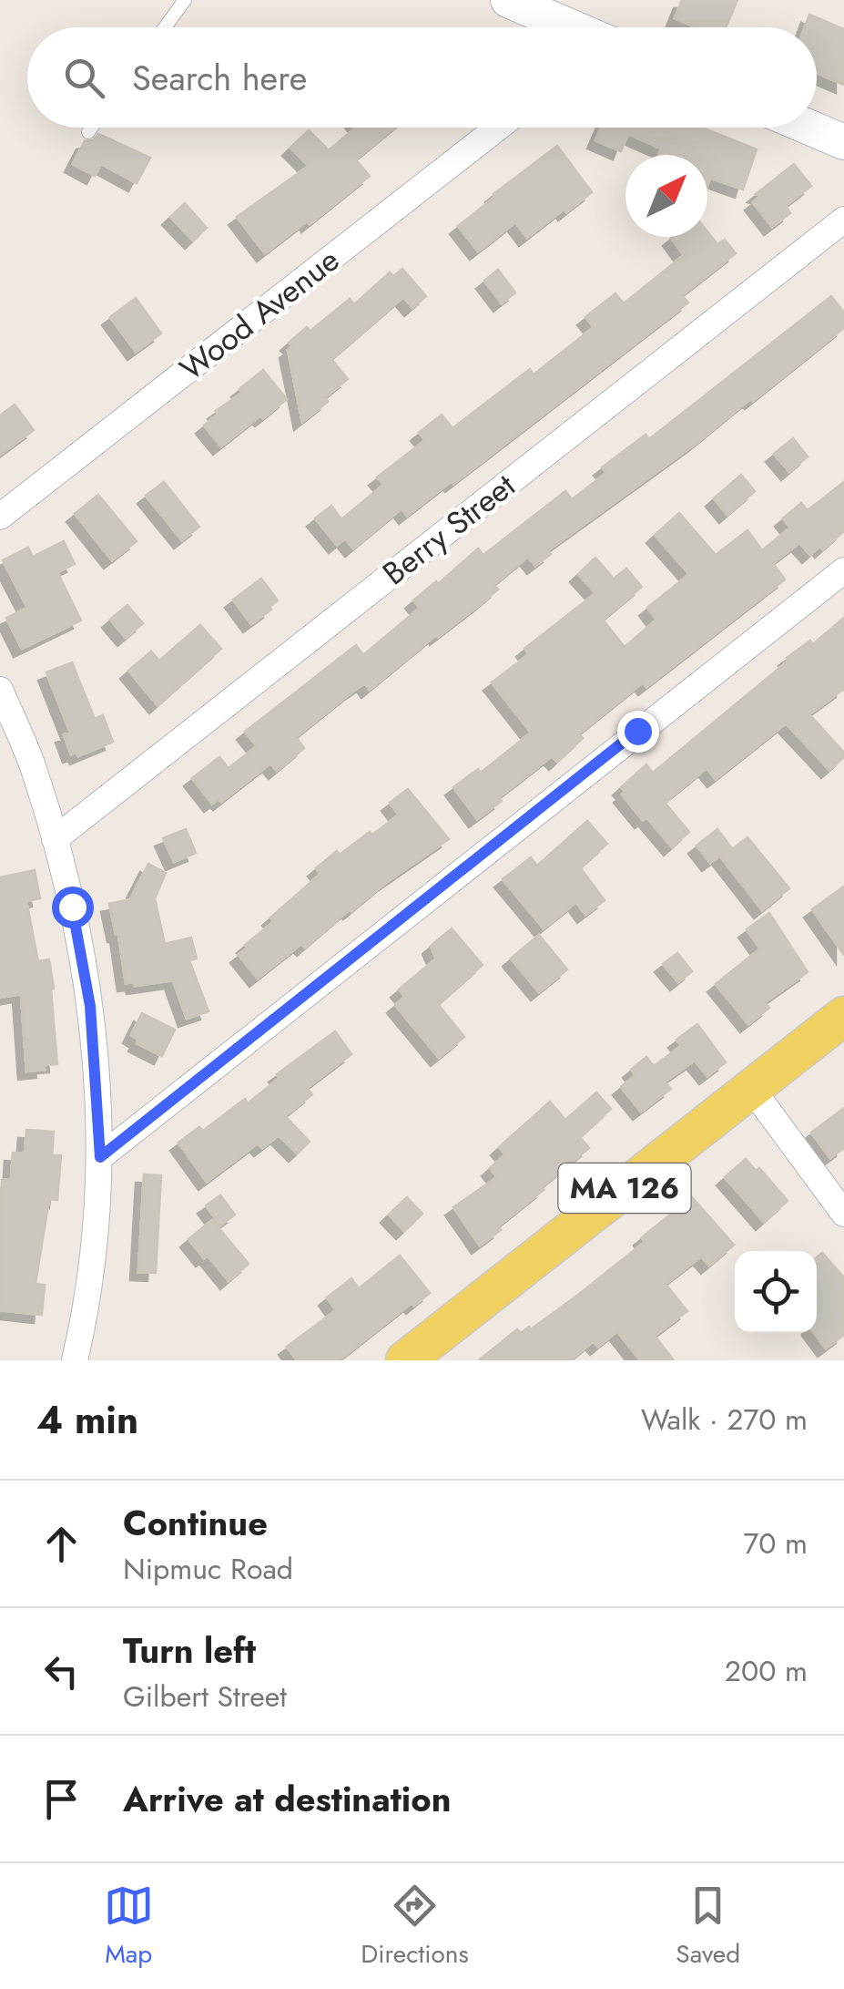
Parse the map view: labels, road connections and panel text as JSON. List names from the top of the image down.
{
  "streets": {
    "main road": ["MA 126"],
    "street": ["Wood Avenue", "Berry Street"]
  },
  "north": "top right",
  "page": {
    "search": "Search here",
    "heading": ["4 min", "Walk · 270 m"],
    "list": [
      ["Continue", "Nipmuc Road", "70 m"],
      ["Turn left", "Gilbert Street", "200 m"],
      "Arrive at destination"
    ],
    "nav": ["Map", "Directions", "Saved"]
  }
}
